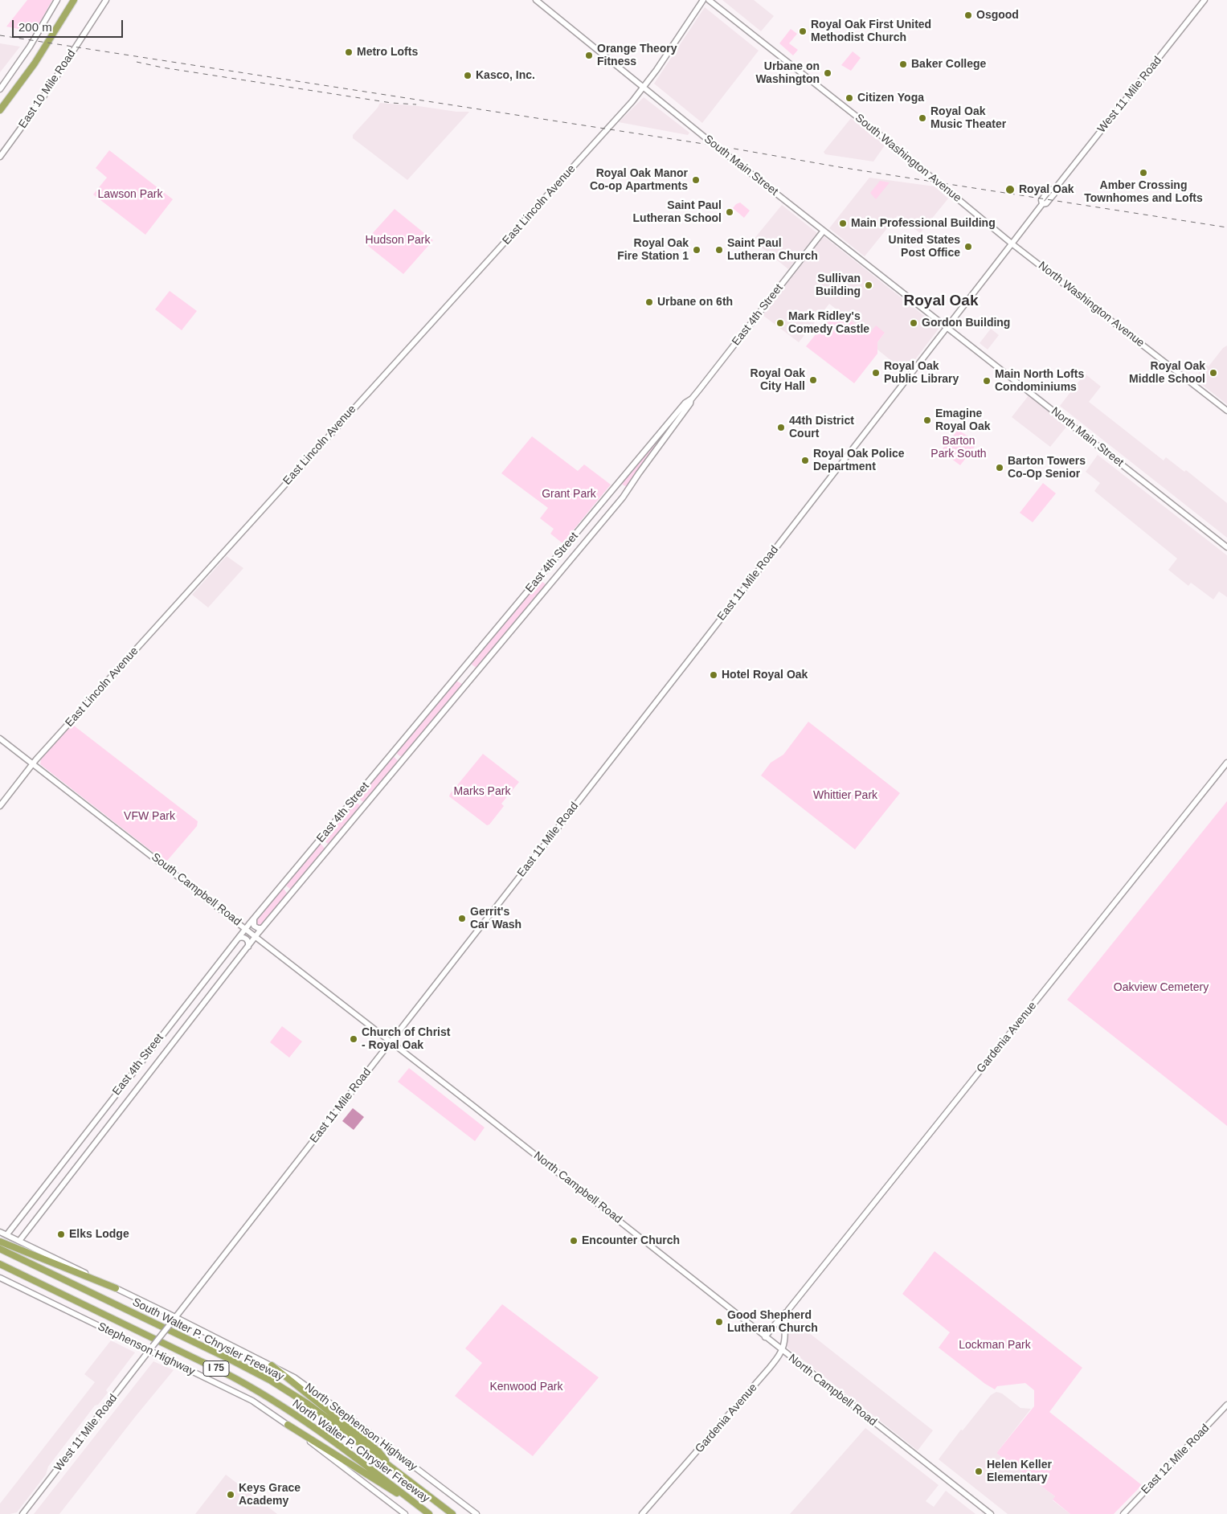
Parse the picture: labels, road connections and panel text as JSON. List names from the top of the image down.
{
  "streets": {
    "highway": ["South Walter P. Chrysler Freeway", "I 75", "North Walter P. Chrysler Freeway"],
    "street": [
      "East 10 Mile Road",
      "West 11 Mile Road",
      "South Washington Avenue",
      "South Main Street",
      "East Lincoln Avenue",
      "North Washington Avenue",
      "East 4th Street",
      "North Main Street",
      "East 11 Mile Road",
      "South Campbell Road",
      "Gardenia Avenue",
      "North Campbell Road",
      "Stephenson Highway",
      "North Stephenson Highway",
      "East 12 Mile Road"
    ]
  },
  "crossings": [
    ["West 11 Mile Road", "South Washington Avenue"],
    ["West 11 Mile Road", "South Main Street"],
    ["West 11 Mile Road", "North Washington Avenue"],
    ["West 11 Mile Road", "North Main Street"],
    ["West 11 Mile Road", "East 11 Mile Road"],
    ["West 11 Mile Road", "Stephenson Highway"],
    ["South Washington Avenue", "North Washington Avenue"],
    ["South Main Street", "East Lincoln Avenue"],
    ["South Main Street", "East 4th Street"],
    ["South Main Street", "North Main Street"],
    ["South Main Street", "East 11 Mile Road"],
    ["East Lincoln Avenue", "South Campbell Road"],
    ["East 4th Street", "South Campbell Road"],
    ["East 4th Street", "North Stephenson Highway"],
    ["North Main Street", "East 11 Mile Road"],
    ["East 11 Mile Road", "South Campbell Road"],
    ["East 11 Mile Road", "North Campbell Road"],
    ["East 11 Mile Road", "Stephenson Highway"],
    ["East 11 Mile Road", "North Stephenson Highway"],
    ["South Campbell Road", "North Campbell Road"],
    ["Gardenia Avenue", "North Campbell Road"]
  ],
  "districts": ["Royal Oak"],
  "parks": [
    "Lawson Park",
    "Hudson Park",
    "Barton Park South",
    "Grant Park",
    "Marks Park",
    "Whittier Park",
    "VFW Park",
    "Oakview Cemetery",
    "Lockman Park",
    "Kenwood Park"
  ],
  "places": [
    "Osgood",
    "Royal Oak First United Methodist Church",
    "Metro Lofts",
    "Orange Theory Fitness",
    "Baker College",
    "Urbane on Washington",
    "Kasco, Inc.",
    "Citizen Yoga",
    "Royal Oak Music Theater",
    "Amber Crossing Townhomes and Lofts",
    "Royal Oak Manor Co-op Apartments",
    "Royal Oak",
    "Saint Paul Lutheran School",
    "Main Professional Building",
    "United States Post Office",
    "Royal Oak Fire Station 1",
    "Saint Paul Lutheran Church",
    "Sullivan Building",
    "Urbane on 6th",
    "Mark Ridley's Comedy Castle",
    "Gordon Building",
    "Royal Oak Public Library",
    "Royal Oak Middle School",
    "Royal Oak City Hall",
    "Main North Lofts Condominiums",
    "Emagine Royal Oak",
    "44th District Court",
    "Royal Oak Police Department",
    "Barton Towers Co-Op Senior",
    "Hotel Royal Oak",
    "Gerrit's Car Wash",
    "Church of Christ - Royal Oak",
    "Elks Lodge",
    "Encounter Church",
    "Good Shepherd Lutheran Church",
    "Helen Keller Elementary",
    "Keys Grace Academy"
  ],
  "scale_bar": "200 m"
}
